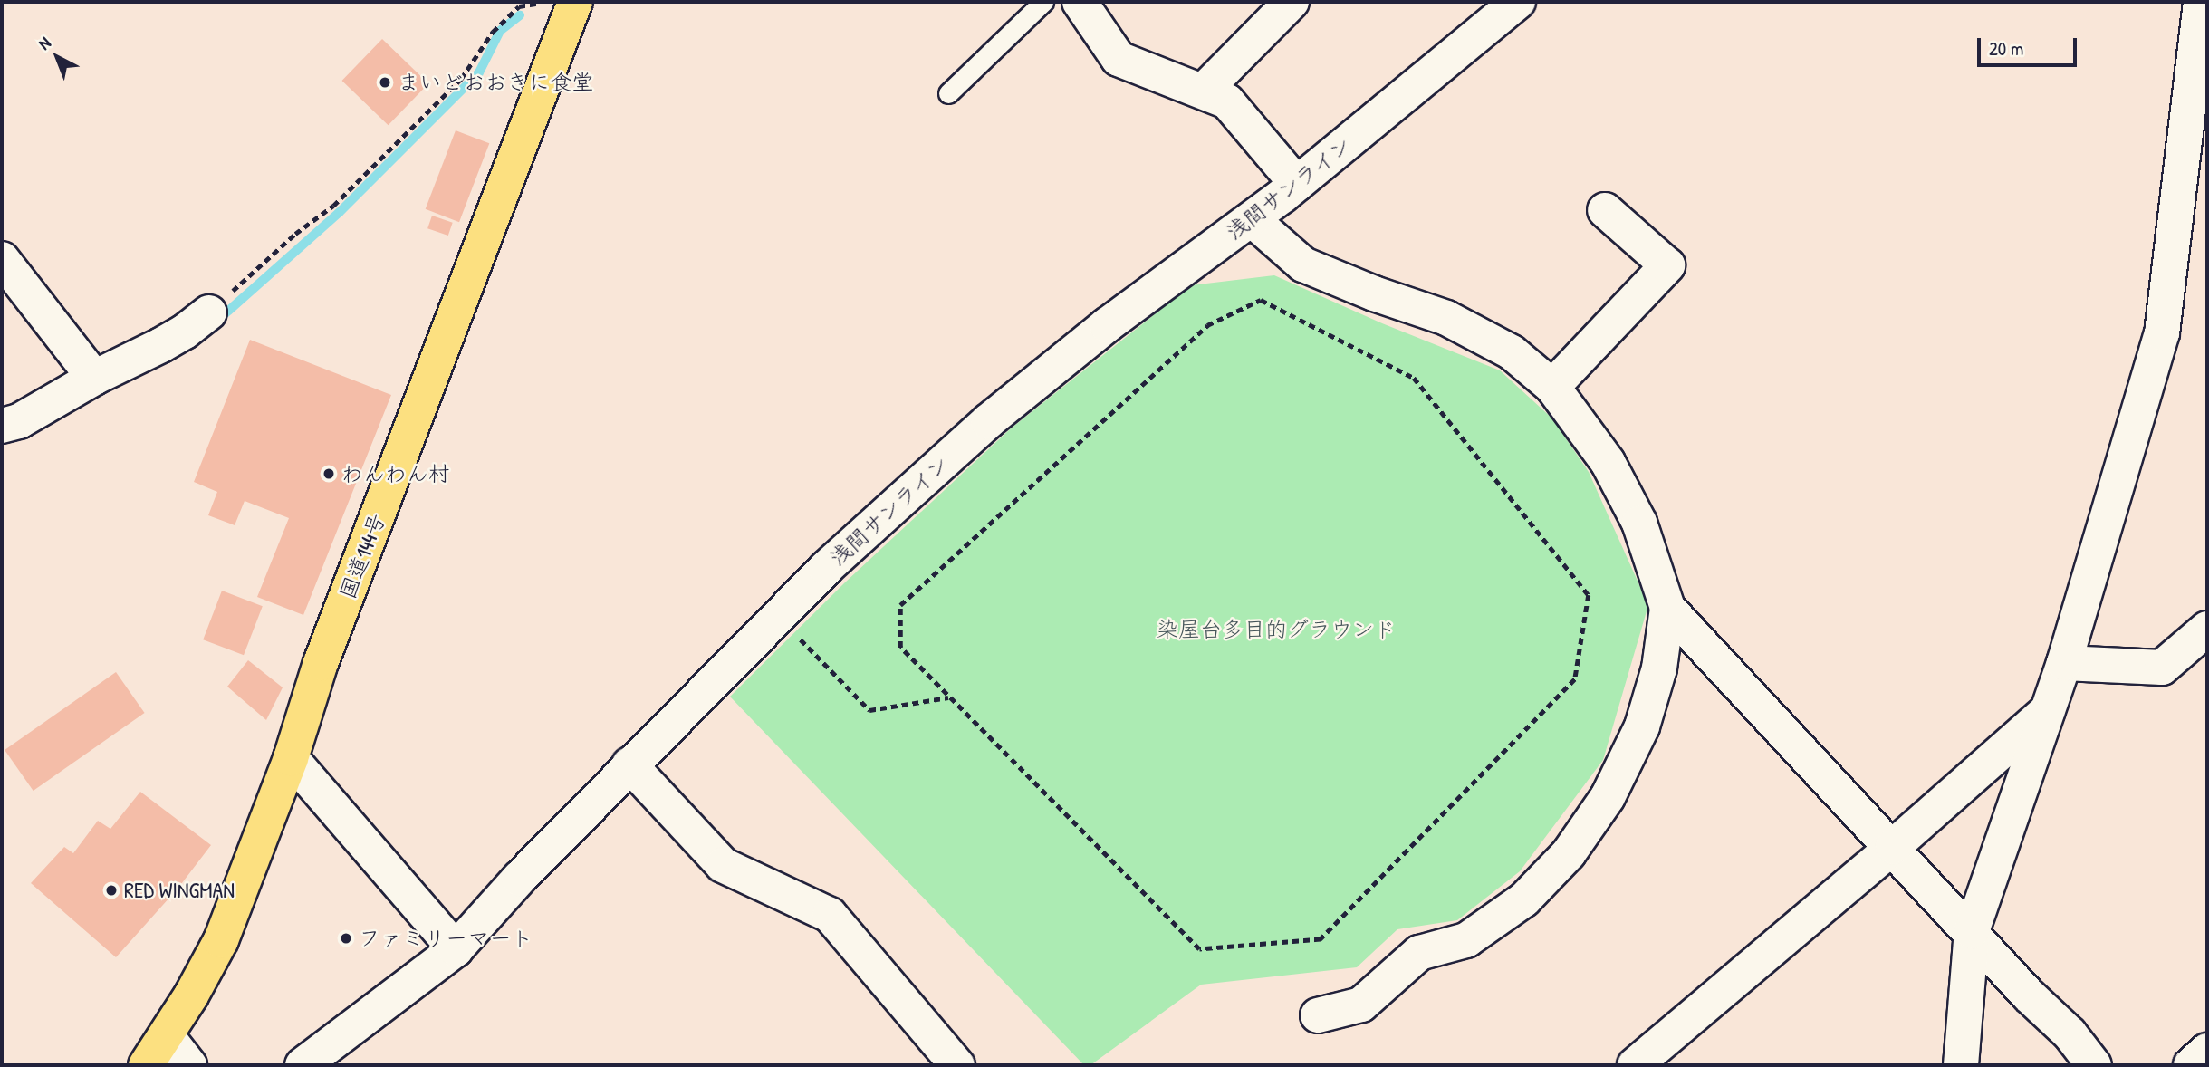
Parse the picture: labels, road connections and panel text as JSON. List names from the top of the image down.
{
  "streets": {
    "highway": ["国道144号"],
    "street": ["浅間サンライン"]
  },
  "parks": ["染屋台多目的グラウンド"],
  "places": [
    "まいどおおきに食堂",
    "わんわん村",
    "RED WINGMAN",
    "ファミリーマート"
  ],
  "scale_bar": "20 m",
  "north": "top left"
}
